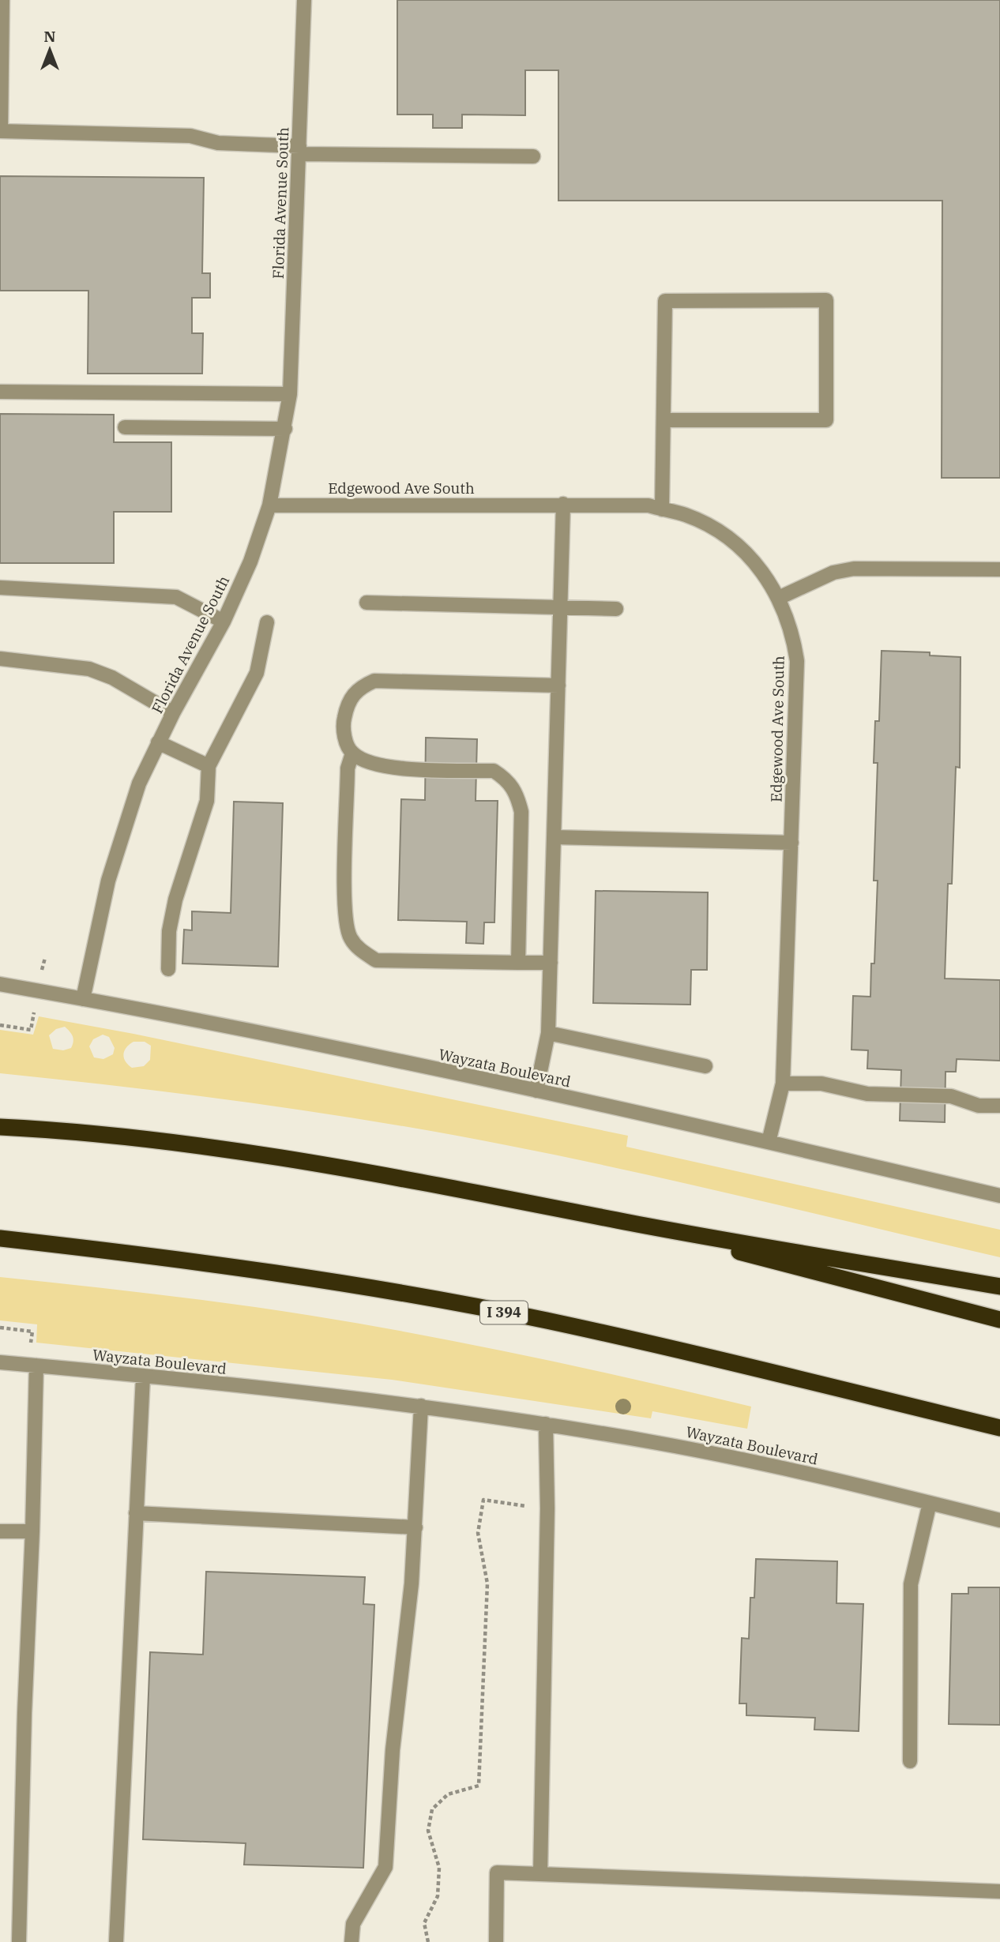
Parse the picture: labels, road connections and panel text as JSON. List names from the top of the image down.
{
  "streets": {
    "highway": ["I 394"],
    "street": ["Florida Avenue South", "Edgewood Ave South", "Wayzata Boulevard"]
  },
  "crossings": [
    ["Florida Avenue South", "Edgewood Ave South"],
    ["Florida Avenue South", "Wayzata Boulevard"],
    ["Edgewood Ave South", "Wayzata Boulevard"]
  ],
  "north": "top"
}
